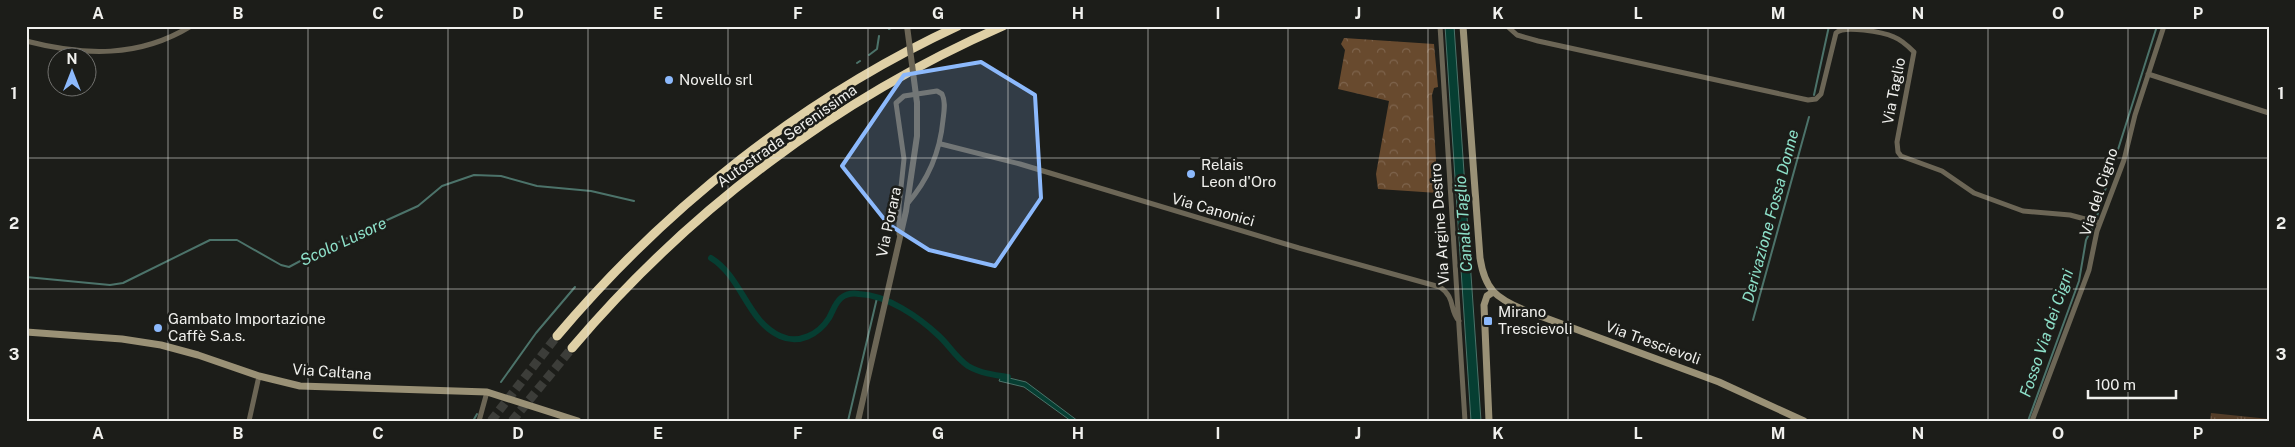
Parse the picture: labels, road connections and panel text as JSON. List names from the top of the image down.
{
  "streets": {
    "highway": ["Autostrada Serenissima"],
    "main road": ["Via Trescievoli", "Via Caltana"],
    "street": [
      "Via Taglio",
      "Via del Cigno",
      "Via Canonici",
      "Via Porara",
      "Via Argine Destro"
    ]
  },
  "crossings": [
    ["Via Taglio", "Via del Cigno"],
    ["Via Canonici", "Via Argine Destro"]
  ],
  "water": [
    "Derivazione Fossa Donne",
    "Canale Taglio",
    "Scolo Lusore",
    "Fosso Via dei Cigni"
  ],
  "places": {
    "other": ["Novello srl", "Relais Leon d'Oro", "Gambato Importazione Caffè S.a.s."],
    "transit": ["Mirano Trescievoli"]
  },
  "scale_bar": "100 m",
  "north": "top",
  "grid": {
    "columns": [
      "A",
      "B",
      "C",
      "D",
      "E",
      "F",
      "G",
      "H",
      "I",
      "J",
      "K",
      "L",
      "M",
      "N",
      "O",
      "P"
    ],
    "rows": ["1", "2", "3"]
  }
}
